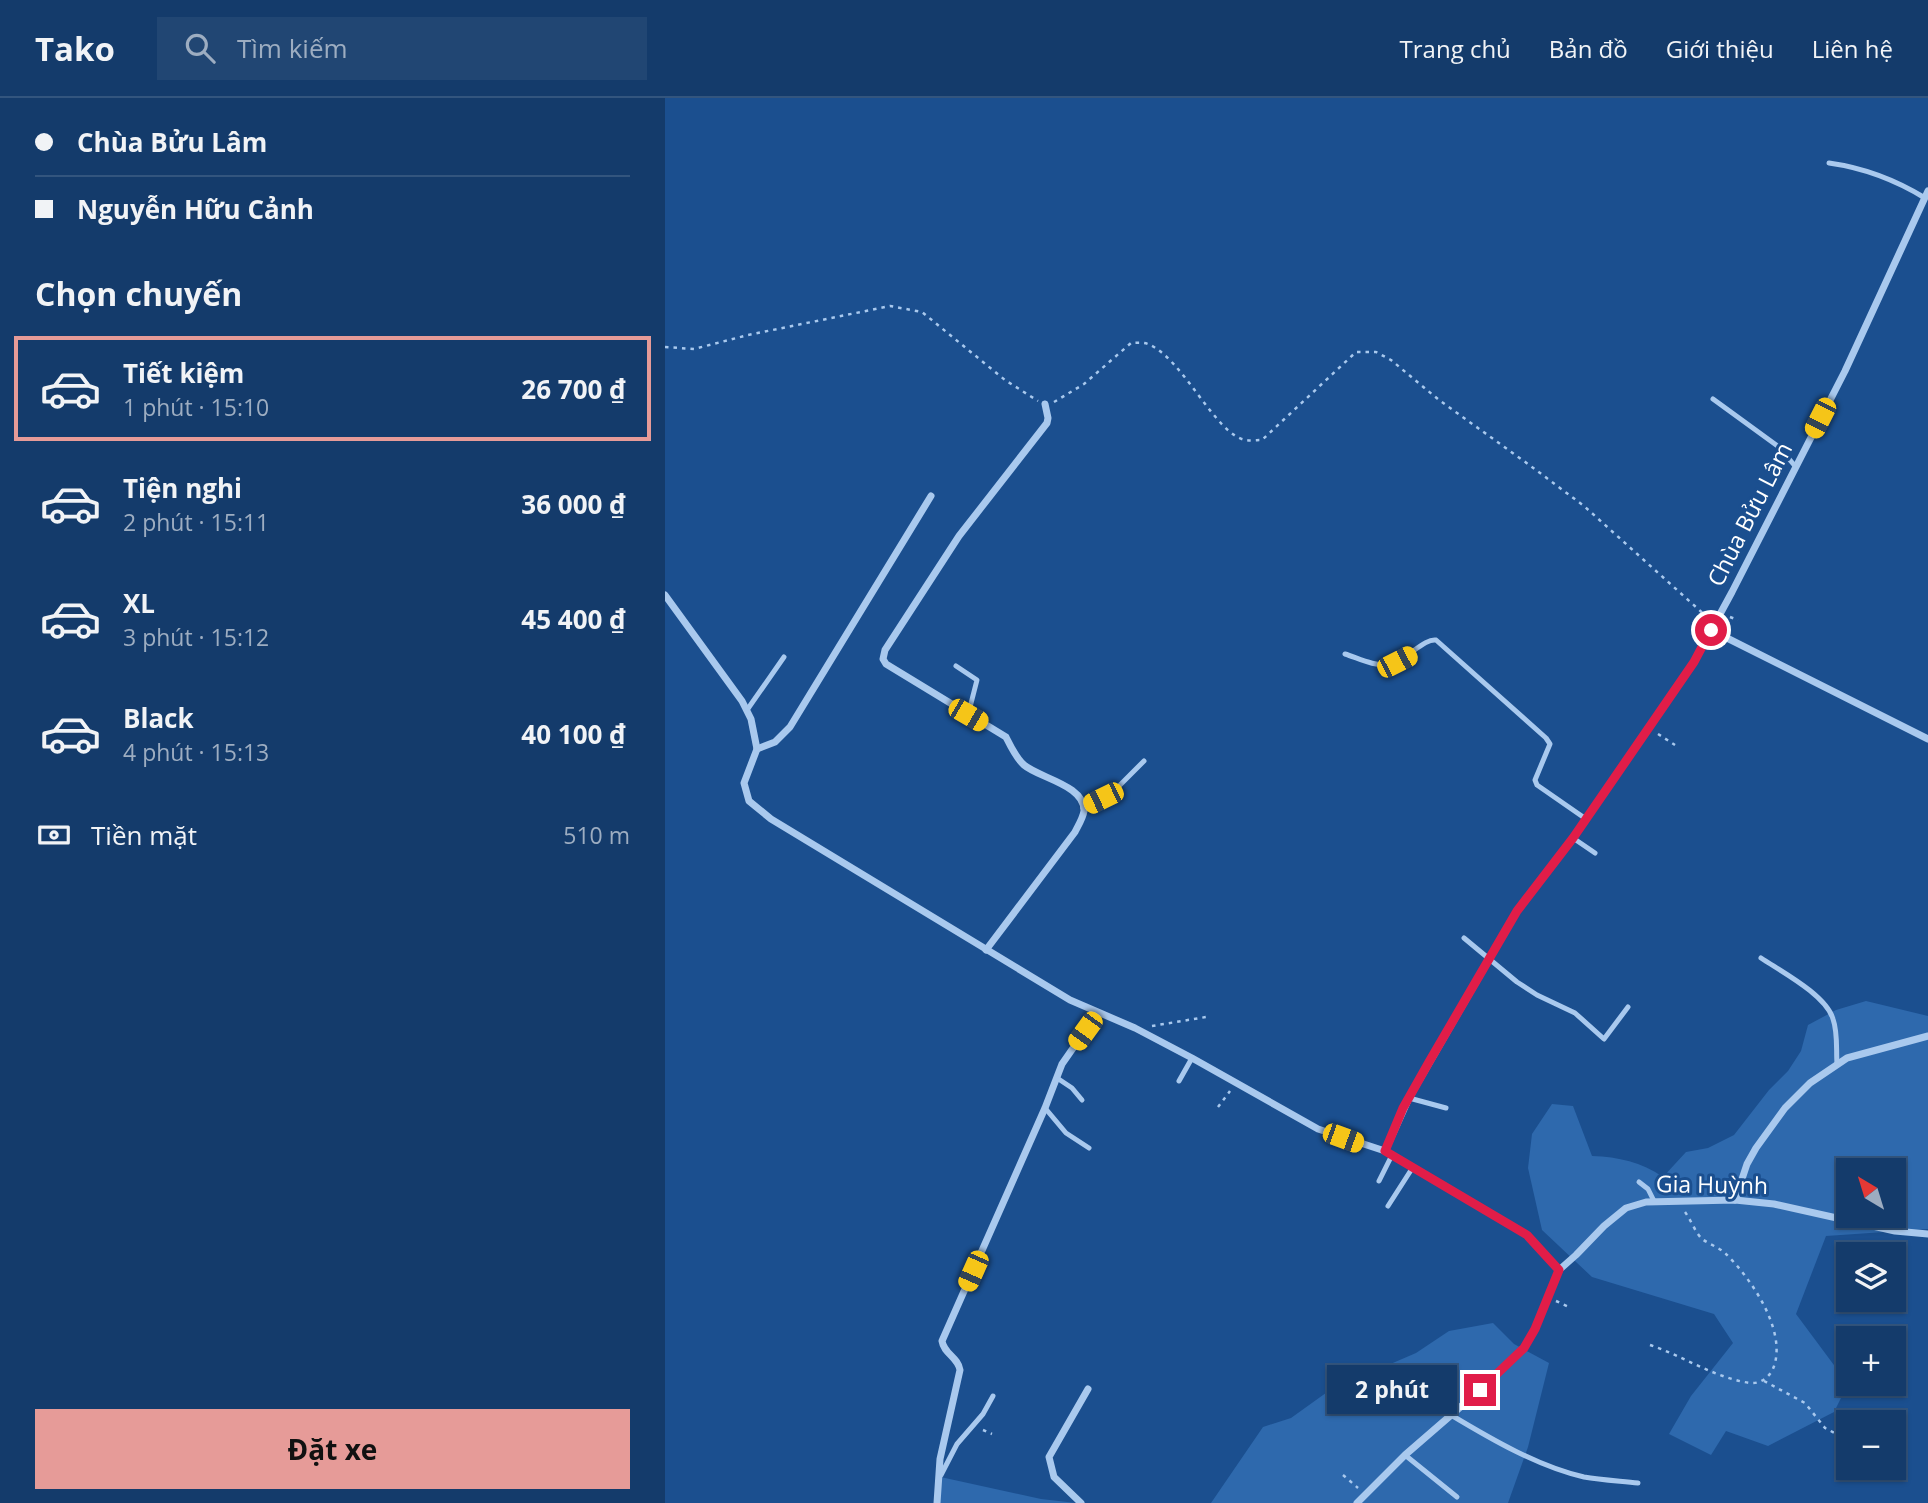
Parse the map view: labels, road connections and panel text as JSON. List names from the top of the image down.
{
  "streets": {
    "street": ["Chùa Bửu Lâm", "Gia Huỳnh"]
  },
  "north": "top left",
  "page": {
    "header": "Tako",
    "search": "Tìm kiếm",
    "nav": [
      "Trang chủ",
      "Bản đồ",
      "Giới thiệu",
      "Liên hệ"
    ],
    "banner": ["Chùa Bửu Lâm", "Nguyễn Hữu Cảnh"],
    "heading": "Chọn chuyến",
    "list": [
      {
        "name": "Tiết kiệm",
        "note": "1 phút · 15:10",
        "value": "26 700 ₫"
      },
      {
        "name": "Tiện nghi",
        "note": "2 phút · 15:11",
        "value": "36 000 ₫"
      },
      {
        "name": "XL",
        "note": "3 phút · 15:12",
        "value": "45 400 ₫"
      },
      {
        "name": "Black",
        "note": "4 phút · 15:13",
        "value": "40 100 ₫"
      }
    ],
    "pay": ["Tiền mặt", "510 m"],
    "map_buttons": ["+", "−"],
    "bubble": "2 phút",
    "buttons": "Đặt xe"
  }
}
